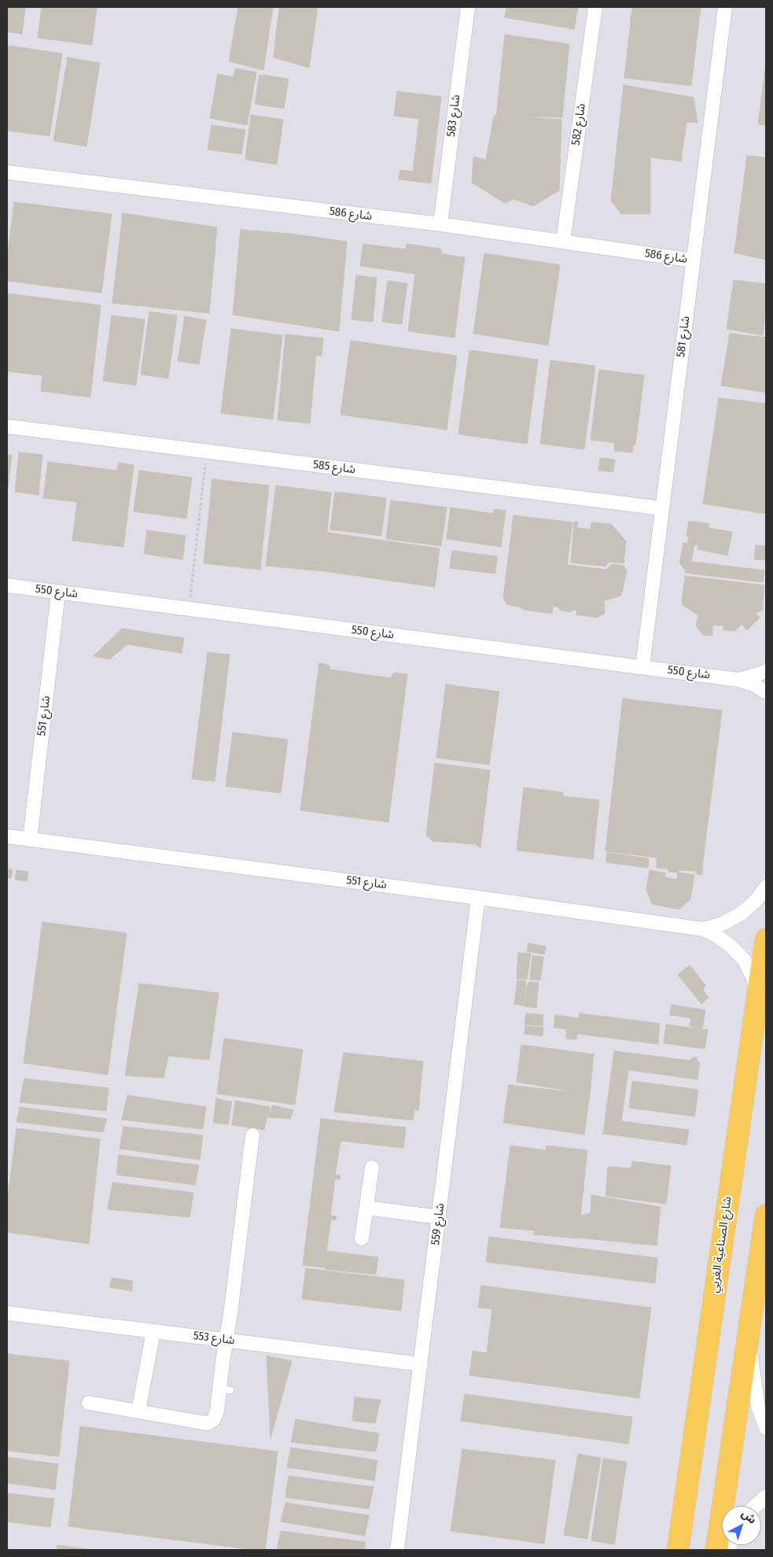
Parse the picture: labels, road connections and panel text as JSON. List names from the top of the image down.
{
  "streets": {
    "main road": ["شارع الصناعية الغربي"],
    "street": [
      "شارع 583",
      "شارع 582",
      "شارع 586",
      "شارع 581",
      "شارع 585",
      "شارع 550",
      "شارع 551",
      "شارع 559",
      "شارع 553"
    ]
  },
  "crossings": [
    ["شارع 583", "شارع 586"],
    ["شارع 582", "شارع 586"],
    ["شارع 586", "شارع 581"],
    ["شارع 581", "شارع 585"],
    ["شارع 581", "شارع 550"],
    ["شارع 550", "شارع 551"],
    ["شارع 551", "شارع 559"],
    ["شارع 551", "شارع الصناعية الغربي"],
    ["شارع 559", "شارع 553"]
  ],
  "north": "top right"
}
